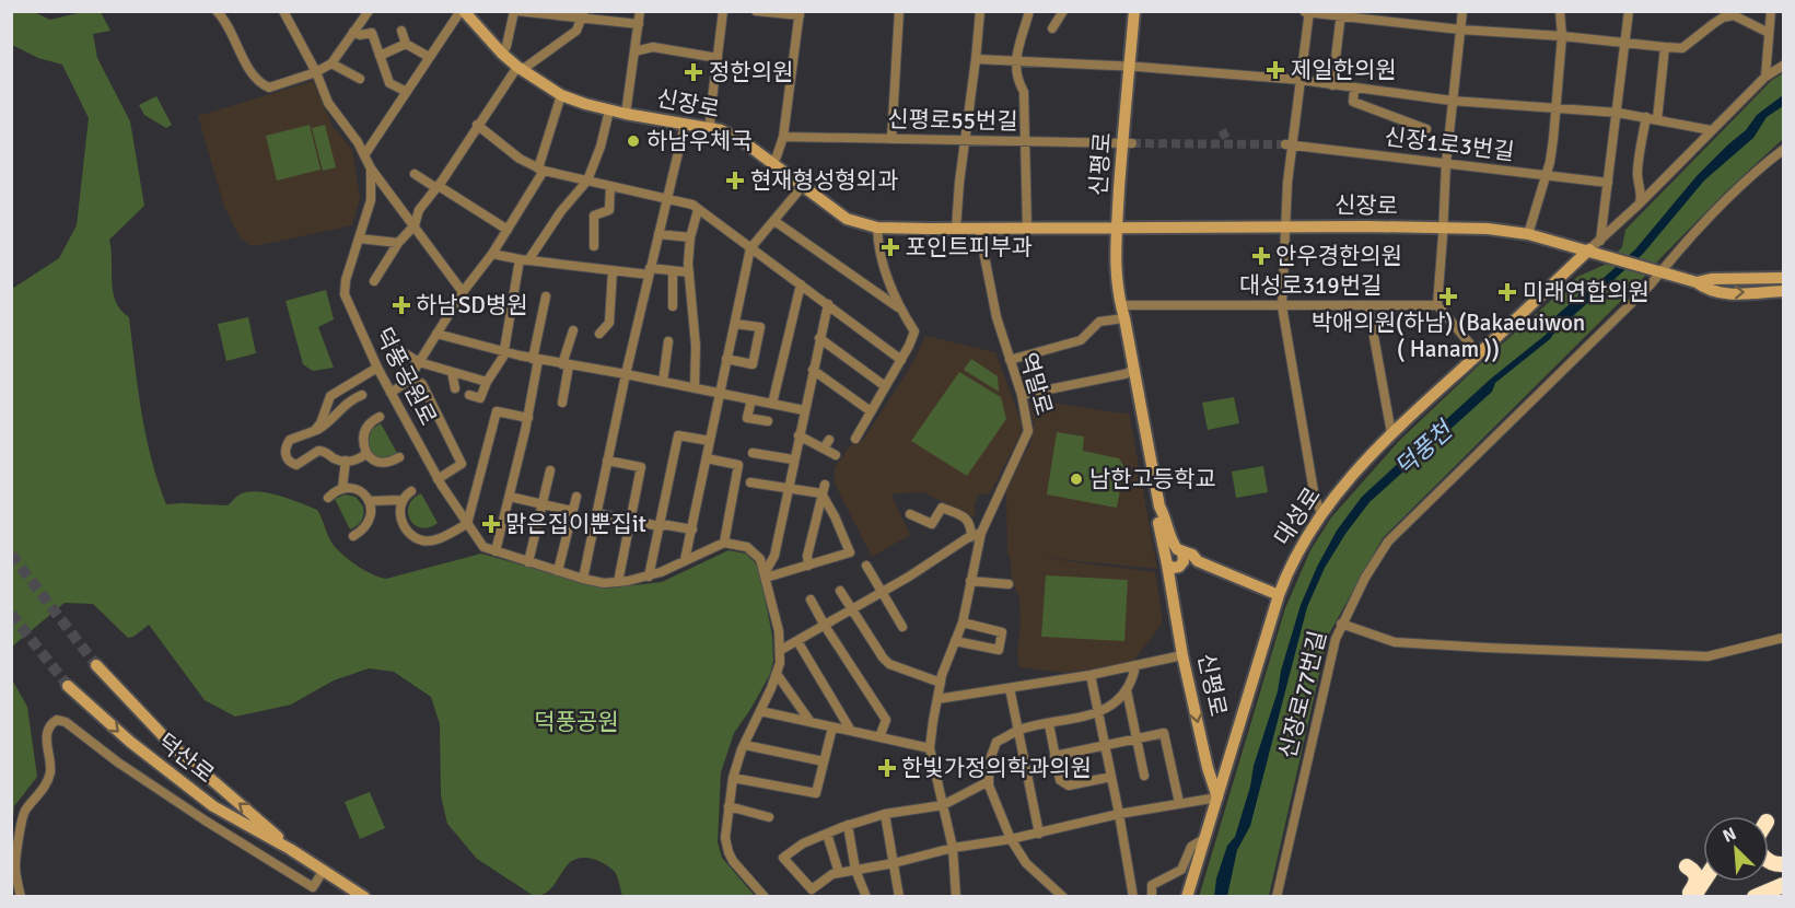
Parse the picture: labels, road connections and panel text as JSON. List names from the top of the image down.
{
  "streets": {
    "street": [
      "신장로",
      "신평로55번길",
      "신장1로3번길",
      "신평로",
      "대성로319번길",
      "덕풍공원로",
      "역말로",
      "대성로",
      "신장로77번길",
      "덕산로"
    ]
  },
  "crossings": [
    ["신장로", "신평로"],
    ["신장로", "역말로"],
    ["신장로", "대성로"],
    ["신장로", "신장로77번길"],
    ["신평로55번길", "신평로"],
    ["신평로", "대성로319번길"],
    ["신평로", "대성로"]
  ],
  "water": ["덕풍천"],
  "parks": ["덕풍공원"],
  "places": {
    "health": [
      "제일한의원",
      "정한의원",
      "현재형성형외과",
      "포인트피부과",
      "안우경한의원",
      "미래연합의원",
      "박애의원(하남) (Bakaeuiwon ( Hanam ))",
      "하남SD병원",
      "맑은집이뿐집it",
      "한빛가정의학과의원"
    ],
    "other": ["하남우체국", "남한고등학교"]
  },
  "north": "top left"
}
